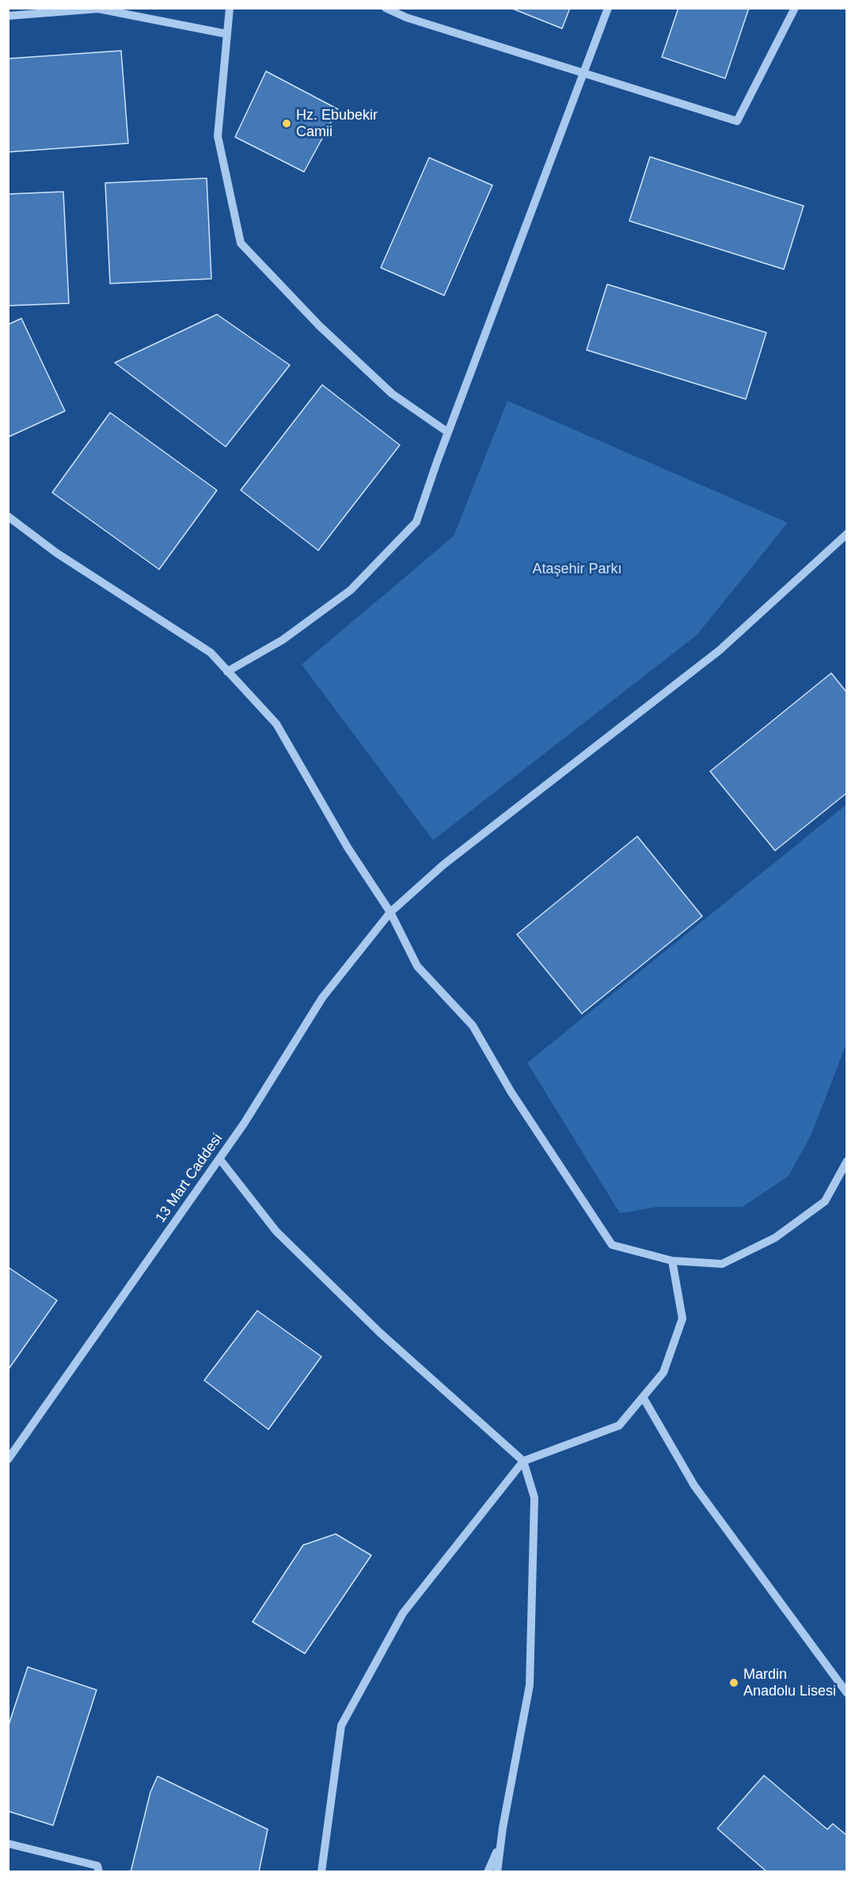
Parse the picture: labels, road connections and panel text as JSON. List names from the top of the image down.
{
  "streets": {
    "street": ["13 Mart Caddesi"]
  },
  "parks": ["Ataşehir Parkı"],
  "places": ["Hz. Ebubekir Camii", "Mardin Anadolu Lisesi"]
}
